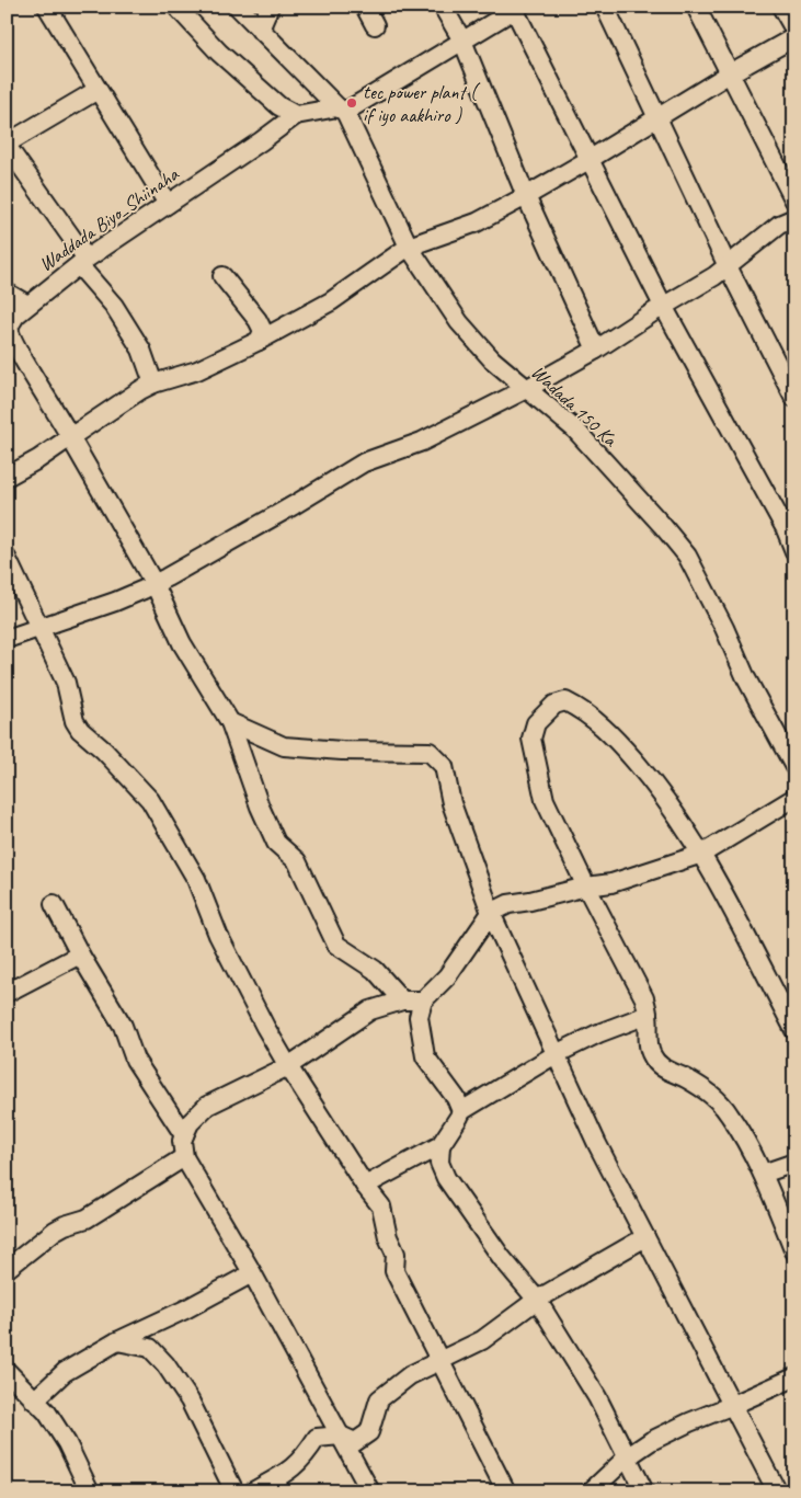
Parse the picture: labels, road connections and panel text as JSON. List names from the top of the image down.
{
  "streets": {
    "street": ["Waddada Biyo_Shiinaha", "Wadada 150 Ka"]
  },
  "places": ["tec power plant ( if iyo aakhiro )"]
}
